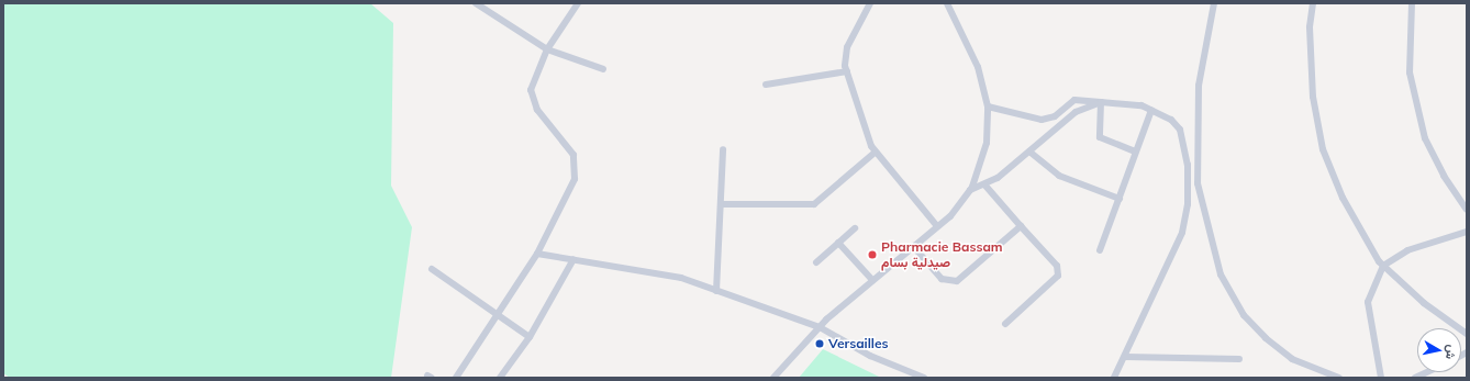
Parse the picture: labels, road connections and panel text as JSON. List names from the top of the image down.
{
  "places": ["Pharmacie Bassam صيدلية بسام", "Versailles"],
  "north": "right"
}
